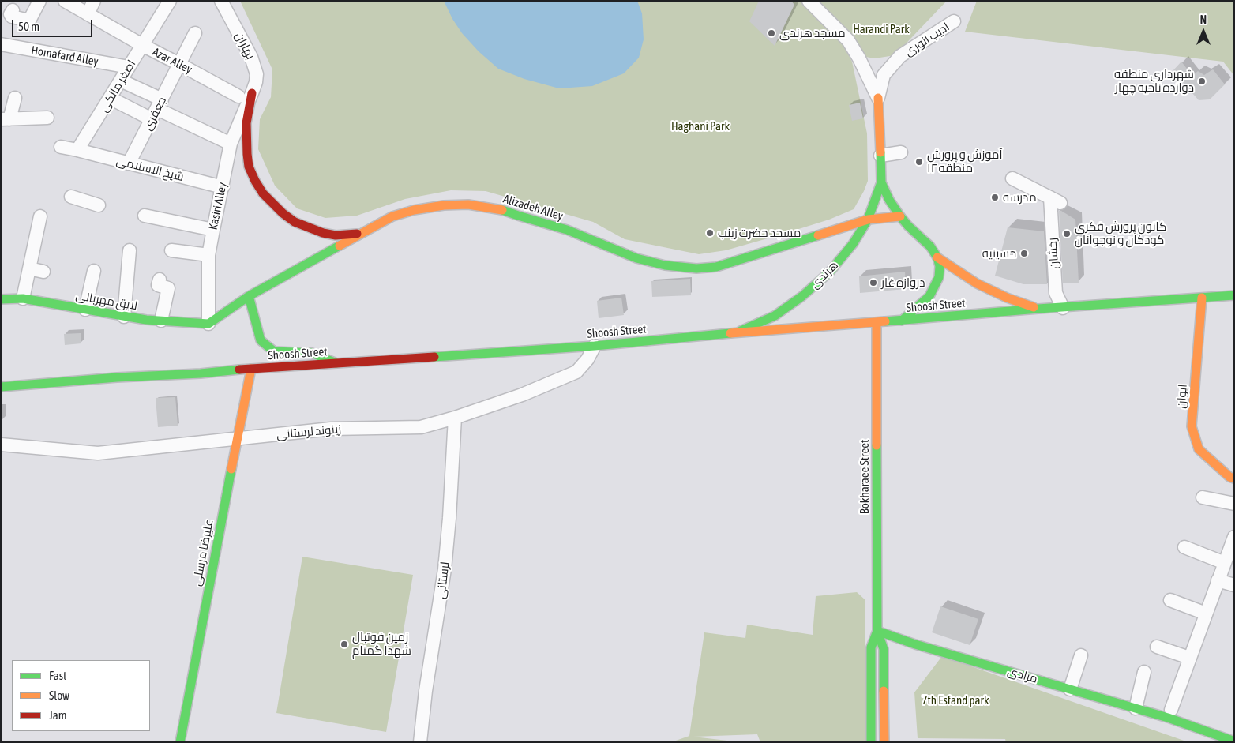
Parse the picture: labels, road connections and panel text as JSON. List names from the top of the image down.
{
  "streets": {
    "street": [
      "ادیب انوری",
      "بهاران",
      "Homafard Alley",
      "Azar Alley",
      "اصغر مالکی",
      "جعفری",
      "شیخ الاسلامی",
      "Kasiri Alley",
      "Alizadeh Alley",
      "رخشان",
      "هرندی",
      "لایق مهربانی",
      "Shoosh Street",
      "ایوان",
      "زینوند لرستانی",
      "Bokharaee Street",
      "علیرضا مرسلی",
      "لرستانی",
      "مرادی"
    ]
  },
  "crossings": [
    ["ادیب انوری", "هرندی"],
    ["بهاران", "Kasiri Alley"],
    ["Homafard Alley", "اصغر مالکی"],
    ["Azar Alley", "اصغر مالکی"],
    ["Azar Alley", "جعفری"],
    ["اصغر مالکی", "شیخ الاسلامی"],
    ["جعفری", "شیخ الاسلامی"],
    ["شیخ الاسلامی", "Kasiri Alley"],
    ["Kasiri Alley", "Alizadeh Alley"],
    ["Kasiri Alley", "لایق مهربانی"],
    ["Alizadeh Alley", "هرندی"],
    ["Alizadeh Alley", "لایق مهربانی"],
    ["رخشان", "Shoosh Street"],
    ["هرندی", "Shoosh Street"],
    ["Shoosh Street", "ایوان"],
    ["Shoosh Street", "زینوند لرستانی"],
    ["Shoosh Street", "Bokharaee Street"],
    ["Shoosh Street", "علیرضا مرسلی"],
    ["زینوند لرستانی", "علیرضا مرسلی"],
    ["زینوند لرستانی", "لرستانی"],
    ["Bokharaee Street", "مرادی"]
  ],
  "parks": ["Harandi Park", "Haghani Park", "7th Esfand park"],
  "places": [
    "مسجد هرندی",
    "شهرداری منطقه دوازده ناحیه چهار",
    "آموزش و پرورش منطقه ۱۲",
    "مدرسه",
    "مسجد حضرت زینب",
    "کانون پرورش فکری کودکان و نوجوانان",
    "حسینیه",
    "دروازه غار",
    "زمین فوتبال شهدا گمنام"
  ],
  "legend": ["Fast", "Slow", "Jam"],
  "scale_bar": "50 m",
  "north": "top"
}
